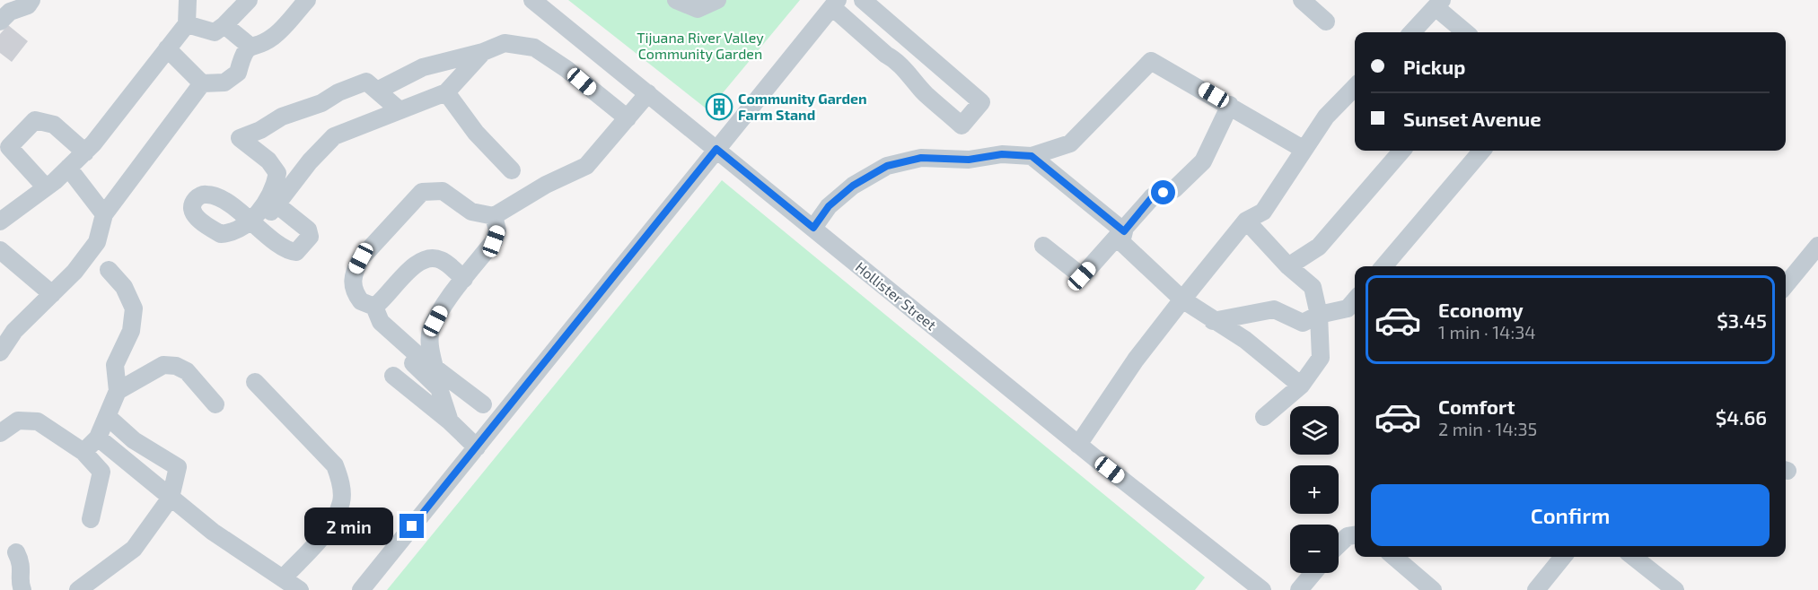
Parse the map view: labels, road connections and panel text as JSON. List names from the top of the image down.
{
  "streets": {
    "street": ["Hollister Street"]
  },
  "parks": ["Tijuana River Valley Community Garden"],
  "places": {
    "building": ["Community Garden Farm Stand"]
  },
  "page": {
    "banner": ["Pickup", "Sunset Avenue"],
    "list": [
      {
        "name": "Economy",
        "note": "1 min · 14:34",
        "value": "$3.45"
      },
      {
        "name": "Comfort",
        "note": "2 min · 14:35",
        "value": "$4.66"
      }
    ],
    "map_buttons": ["+", "−"],
    "buttons": "Confirm",
    "bubble": "2 min"
  }
}
